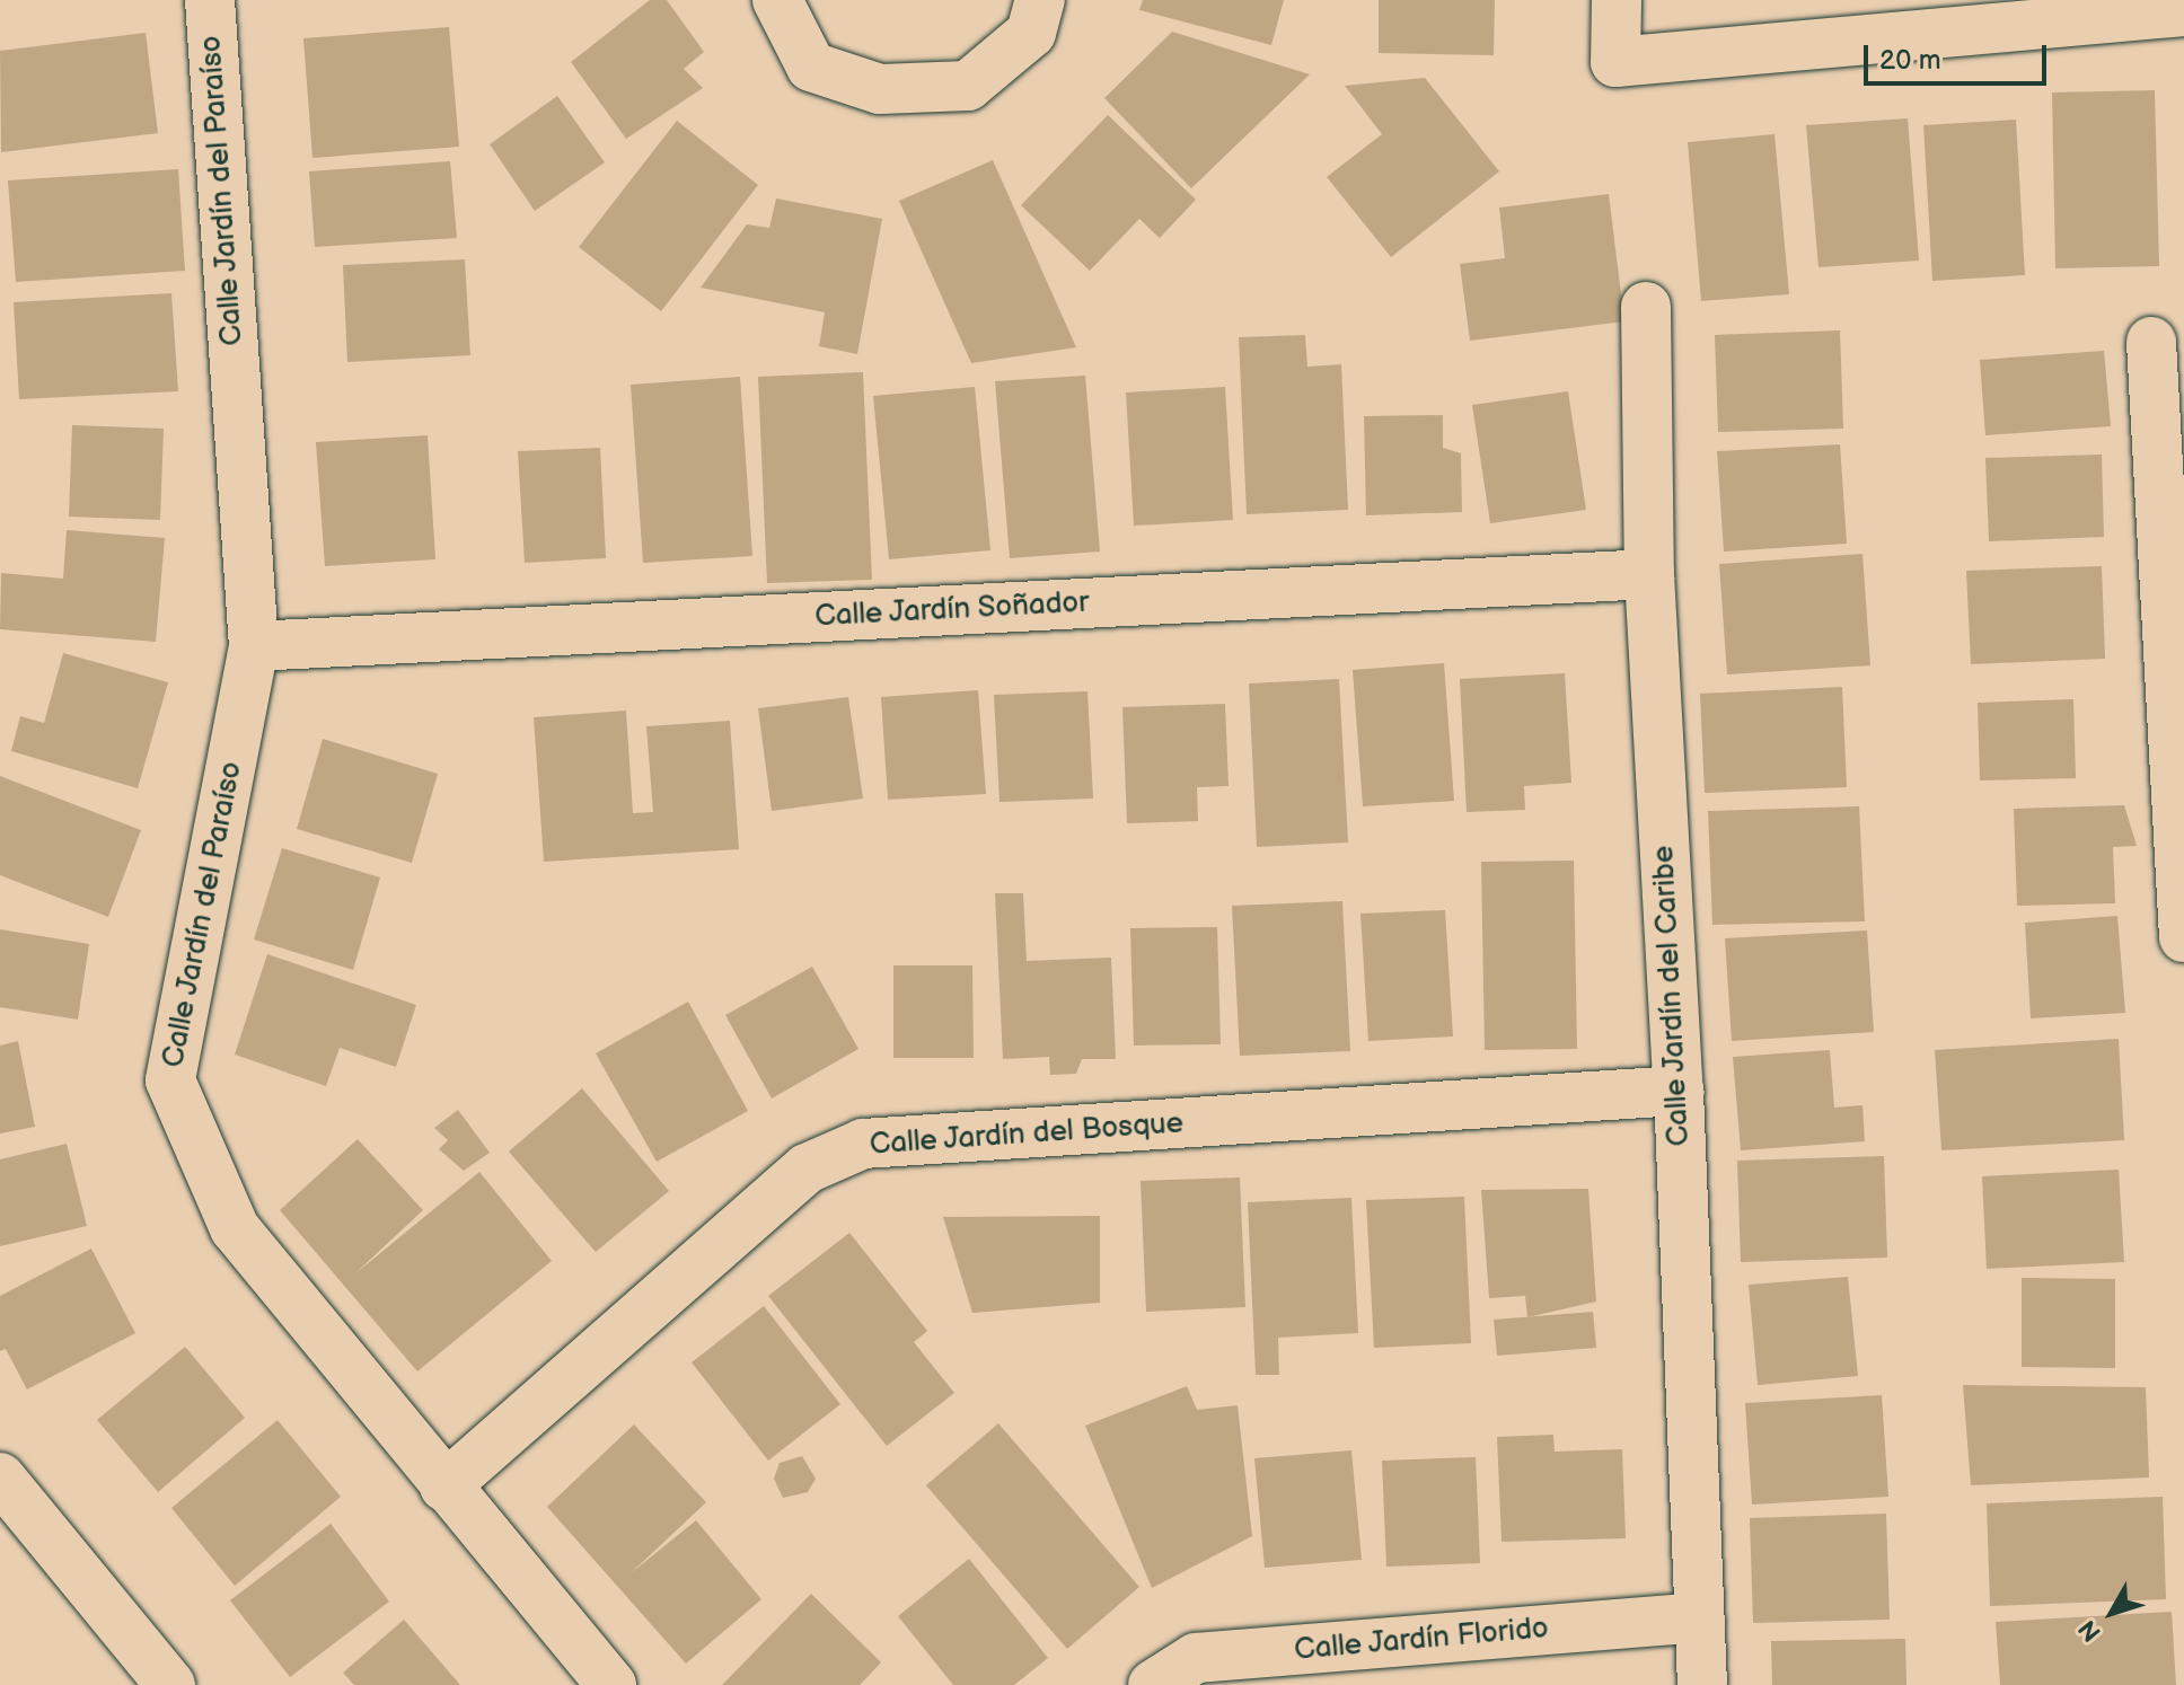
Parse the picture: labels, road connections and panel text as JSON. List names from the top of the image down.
{
  "streets": {
    "street": [
      "Calle Jardín del Paraíso",
      "Calle Jardín Soñador",
      "Calle Jardín del Caribe",
      "Calle Jardín del Bosque",
      "Calle Jardín Florido"
    ]
  },
  "crossings": [
    ["Calle Jardín del Paraíso", "Calle Jardín Soñador"],
    ["Calle Jardín del Paraíso", "Calle Jardín del Bosque"],
    ["Calle Jardín Soñador", "Calle Jardín del Caribe"],
    ["Calle Jardín del Caribe", "Calle Jardín del Bosque"],
    ["Calle Jardín del Caribe", "Calle Jardín Florido"]
  ],
  "scale_bar": "20 m",
  "north": "bottom left"
}
